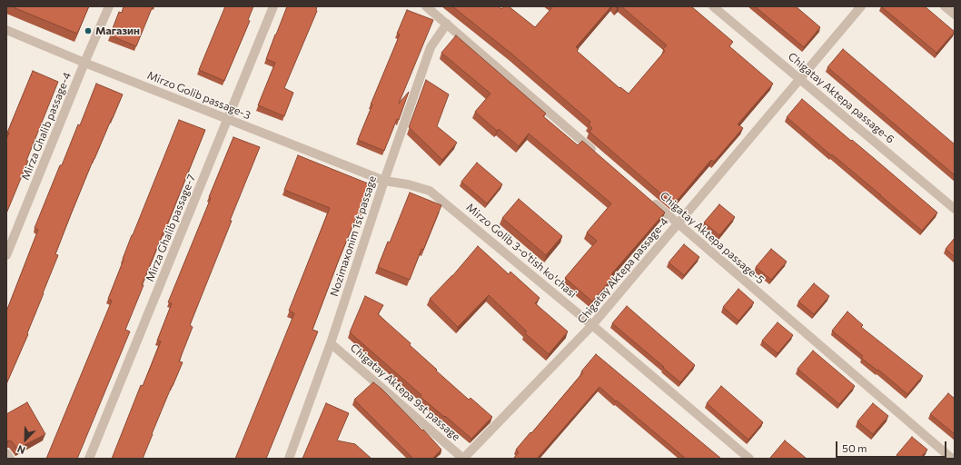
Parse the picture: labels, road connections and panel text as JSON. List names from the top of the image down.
{
  "streets": {
    "street": [
      "Mirzo Golib passage-3",
      "Chigatay Aktepa passage-6",
      "Mirza Ghalib passage-4",
      "Mirza Ghalib passage-7",
      "Nozimaxonim 1st passage",
      "Chigatay Aktepa passage-5",
      "Mirzo Golib 3-o'tish ko'chasi",
      "Chigatay Aktepa passage-4",
      "Chigatay Aktepa 9st passage"
    ]
  },
  "crossings": [
    ["Mirzo Golib passage-3", "Mirza Ghalib passage-4"],
    ["Mirzo Golib passage-3", "Mirza Ghalib passage-7"],
    ["Mirzo Golib passage-3", "Nozimaxonim 1st passage"],
    ["Mirzo Golib passage-3", "Mirzo Golib 3-o'tish ko'chasi"],
    ["Chigatay Aktepa passage-6", "Chigatay Aktepa passage-4"],
    ["Nozimaxonim 1st passage", "Mirzo Golib 3-o'tish ko'chasi"],
    ["Nozimaxonim 1st passage", "Chigatay Aktepa 9st passage"],
    ["Chigatay Aktepa passage-5", "Chigatay Aktepa passage-4"],
    ["Mirzo Golib 3-o'tish ko'chasi", "Chigatay Aktepa passage-4"],
    ["Chigatay Aktepa passage-4", "Chigatay Aktepa 9st passage"]
  ],
  "places": ["Магазин"],
  "scale_bar": "50 m",
  "north": "bottom left"
}
